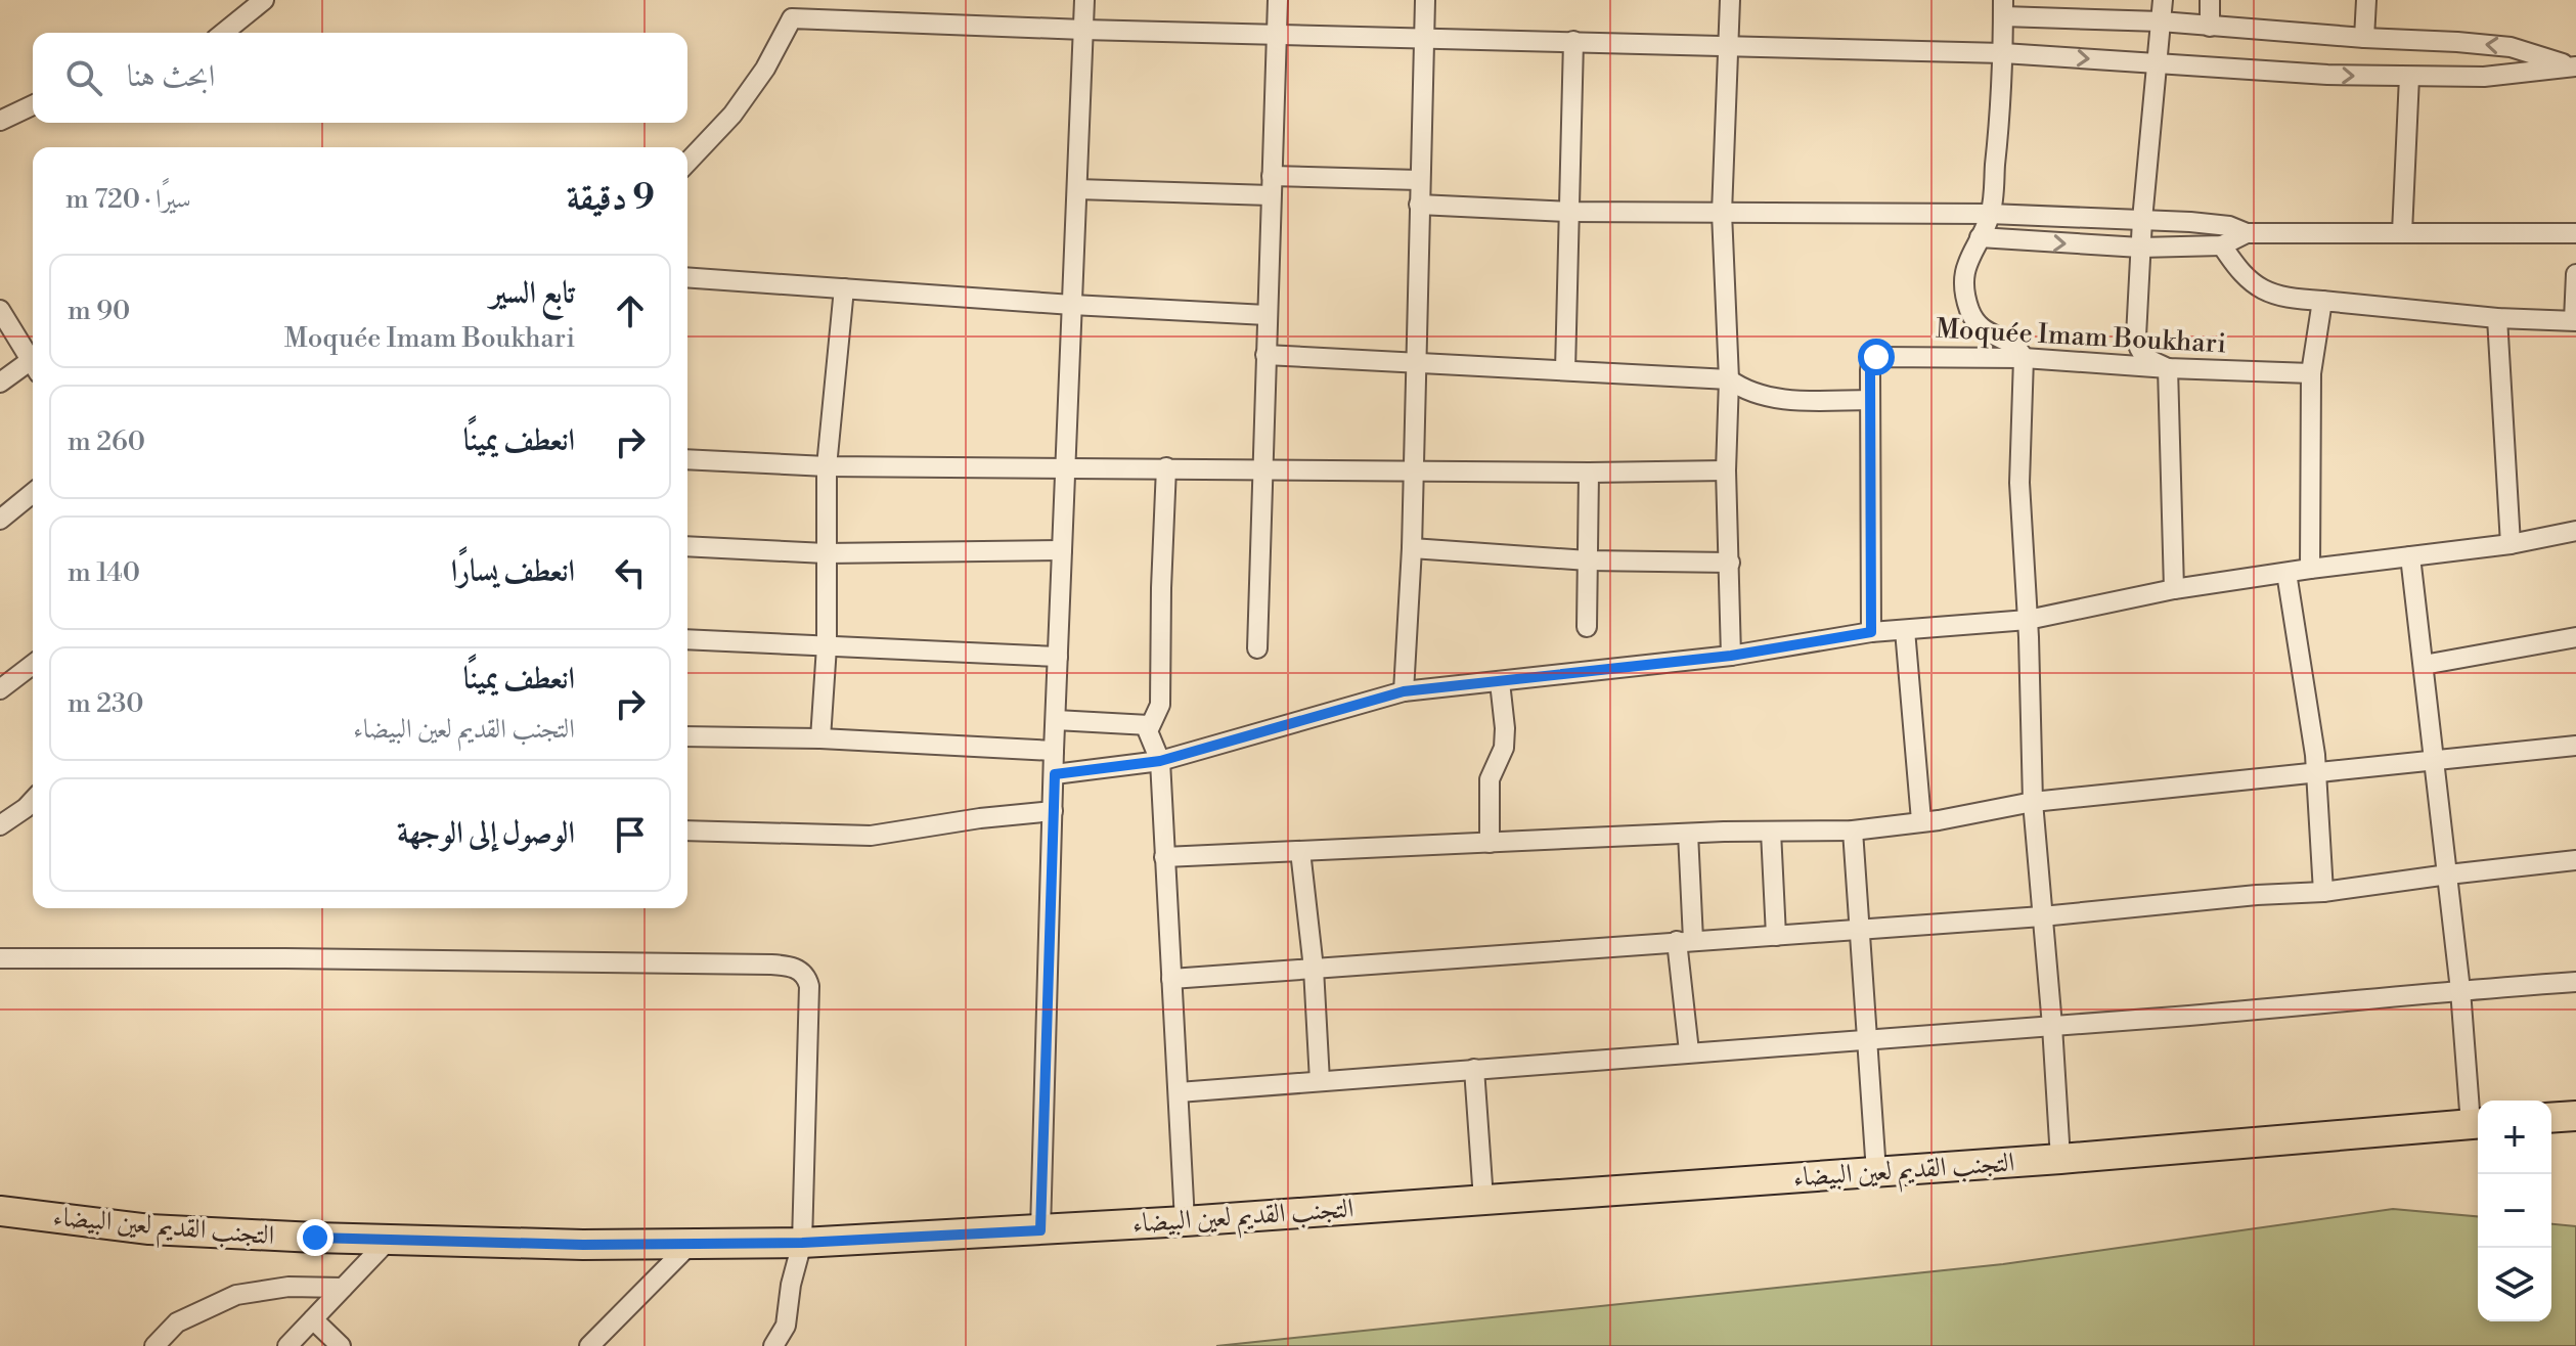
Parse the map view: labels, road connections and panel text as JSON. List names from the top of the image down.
{
  "streets": {
    "main road": ["التجنب القديم لعين البيضاء"],
    "street": ["Moquée Imam Boukhari"]
  },
  "page": {
    "search": "ابحث هنا",
    "heading": ["9 دقيقة", "سيرًا · 720 m"],
    "list": [
      ["تابع السير", "Moquée Imam Boukhari", "90 m"],
      ["انعطف يمينًا", "260 m"],
      ["انعطف يسارًا", "140 m"],
      ["انعطف يمينًا", "التجنب القديم لعين البيضاء", "230 m"],
      "الوصول إلى الوجهة"
    ],
    "map_buttons": ["+", "−"]
  }
}
